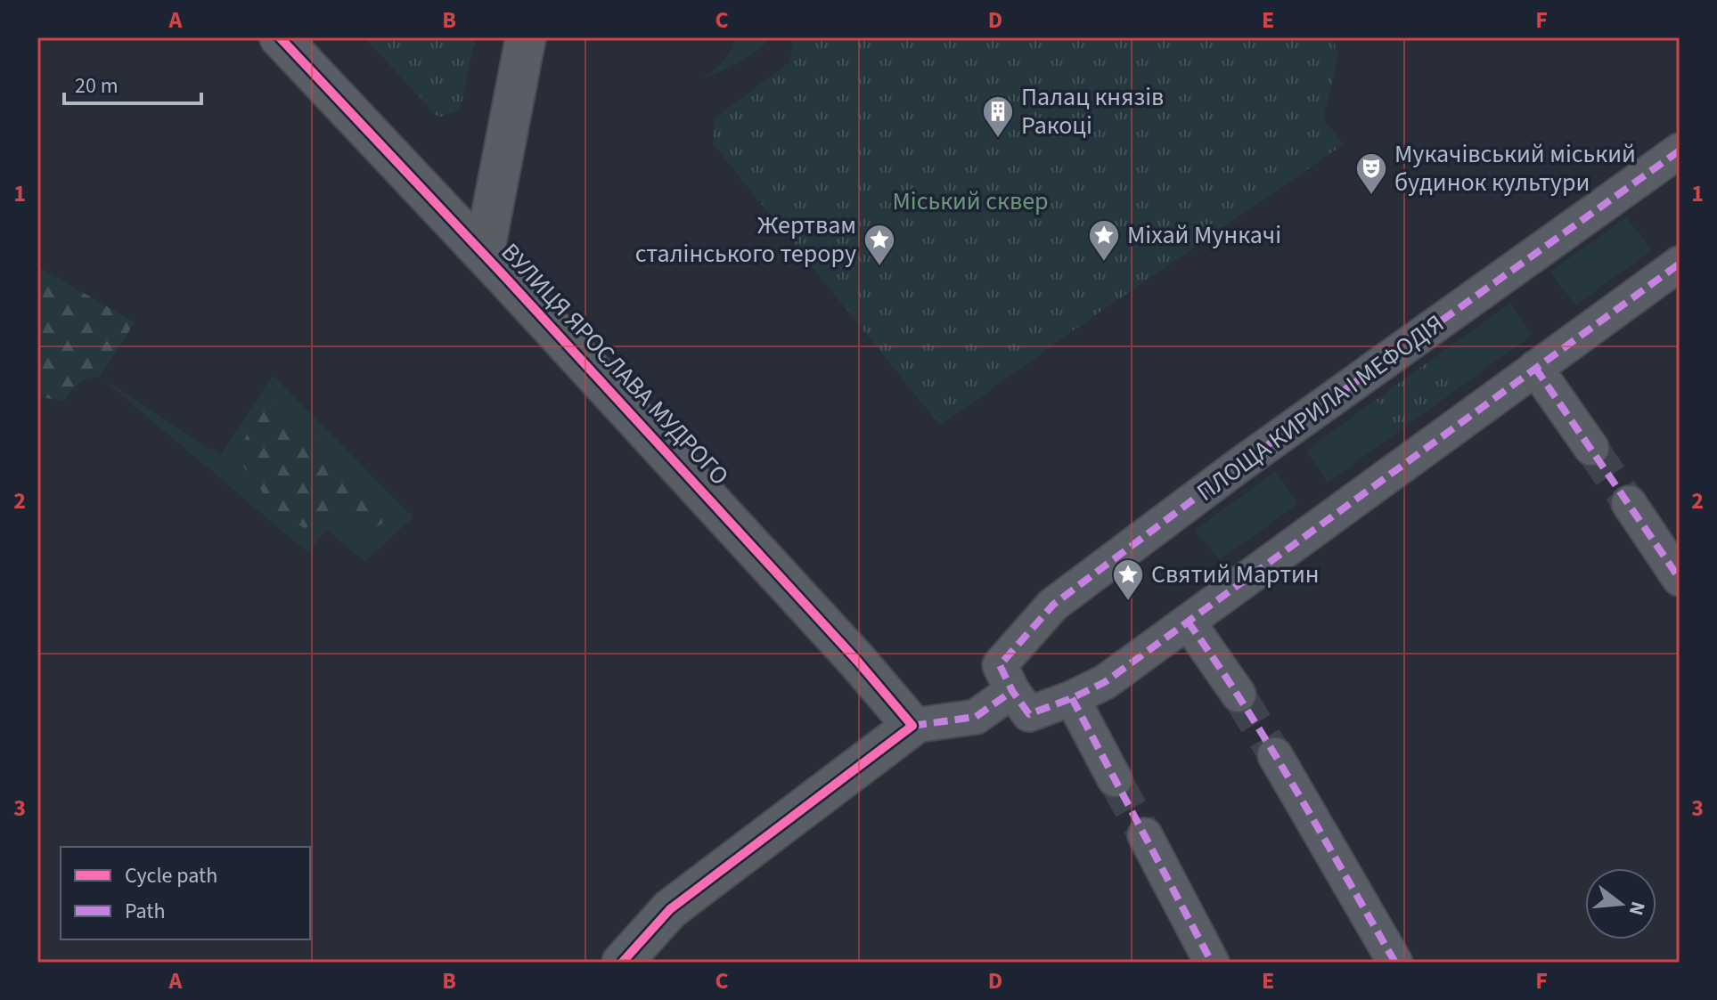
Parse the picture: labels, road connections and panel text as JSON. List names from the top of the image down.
{
  "streets": {
    "street": ["ВУЛИЦЯ ЯРОСЛАВА МУДРОГО", "ПЛОЩА КИРИЛА І МЕФОДІЯ"]
  },
  "parks": ["Міський сквер"],
  "places": {
    "building": ["Палац князів Ракоці"],
    "theatre": ["Мукачівський міський будинок культури"],
    "place": ["Міхай Мункачі", "Жертвам сталінського терору", "Святий Мартин"]
  },
  "legend": ["Cycle path", "Path"],
  "scale_bar": "20 m",
  "north": "right",
  "grid": {
    "columns": [
      "A",
      "B",
      "C",
      "D",
      "E",
      "F"
    ],
    "rows": ["1", "2", "3"]
  }
}
